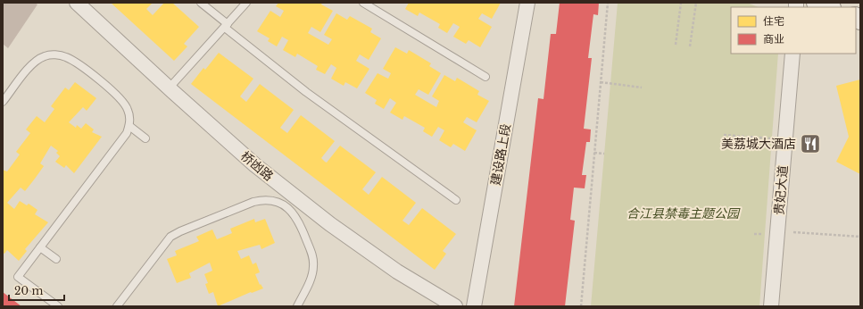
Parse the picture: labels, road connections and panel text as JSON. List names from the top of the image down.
{
  "streets": {
    "street": ["建设路上段", "桥凼路", "贵妃大道"]
  },
  "parks": ["合江县禁毒主题公园"],
  "places": {
    "restaurant": ["美荔城大酒店"]
  },
  "legend": ["住宅", "商业"],
  "scale_bar": "20 m"
}
